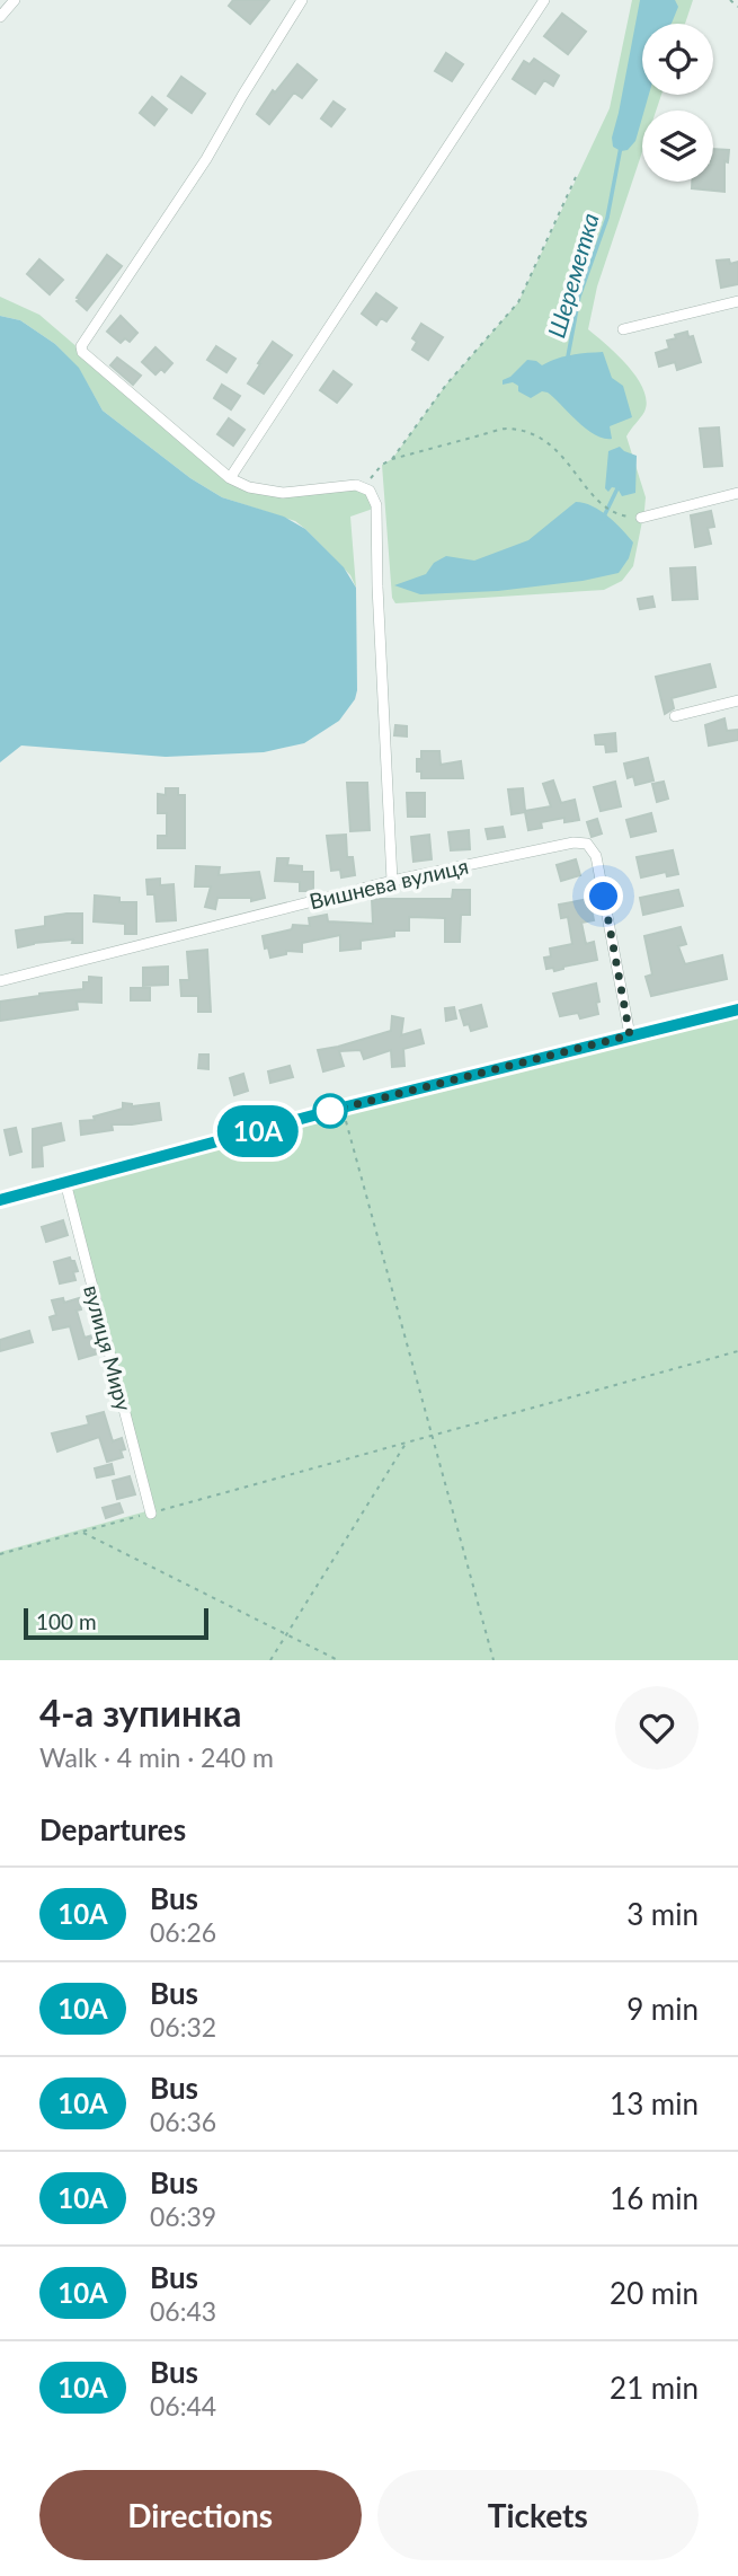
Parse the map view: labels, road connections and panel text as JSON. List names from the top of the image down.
{
  "streets": {
    "street": ["Вишнева вулиця", "вулиця Миру"]
  },
  "water": ["Шереметка"],
  "lines": ["bus line 10А"],
  "scale_bar": "100 m",
  "page": {
    "on_map": "10А",
    "scale": "100 m",
    "heading": [
      ["4-а зупинка", "Walk · 4 min · 240 m"],
      "Departures"
    ],
    "list": [
      {
        "mark": "10А",
        "name": "Bus",
        "note": "06:26",
        "value": "3 min"
      },
      {
        "mark": "10А",
        "name": "Bus",
        "note": "06:32",
        "value": "9 min"
      },
      {
        "mark": "10А",
        "name": "Bus",
        "note": "06:36",
        "value": "13 min"
      },
      {
        "mark": "10А",
        "name": "Bus",
        "note": "06:39",
        "value": "16 min"
      },
      {
        "mark": "10А",
        "name": "Bus",
        "note": "06:43",
        "value": "20 min"
      },
      {
        "mark": "10А",
        "name": "Bus",
        "note": "06:44",
        "value": "21 min"
      }
    ],
    "buttons": ["Directions", "Tickets"]
  }
}
